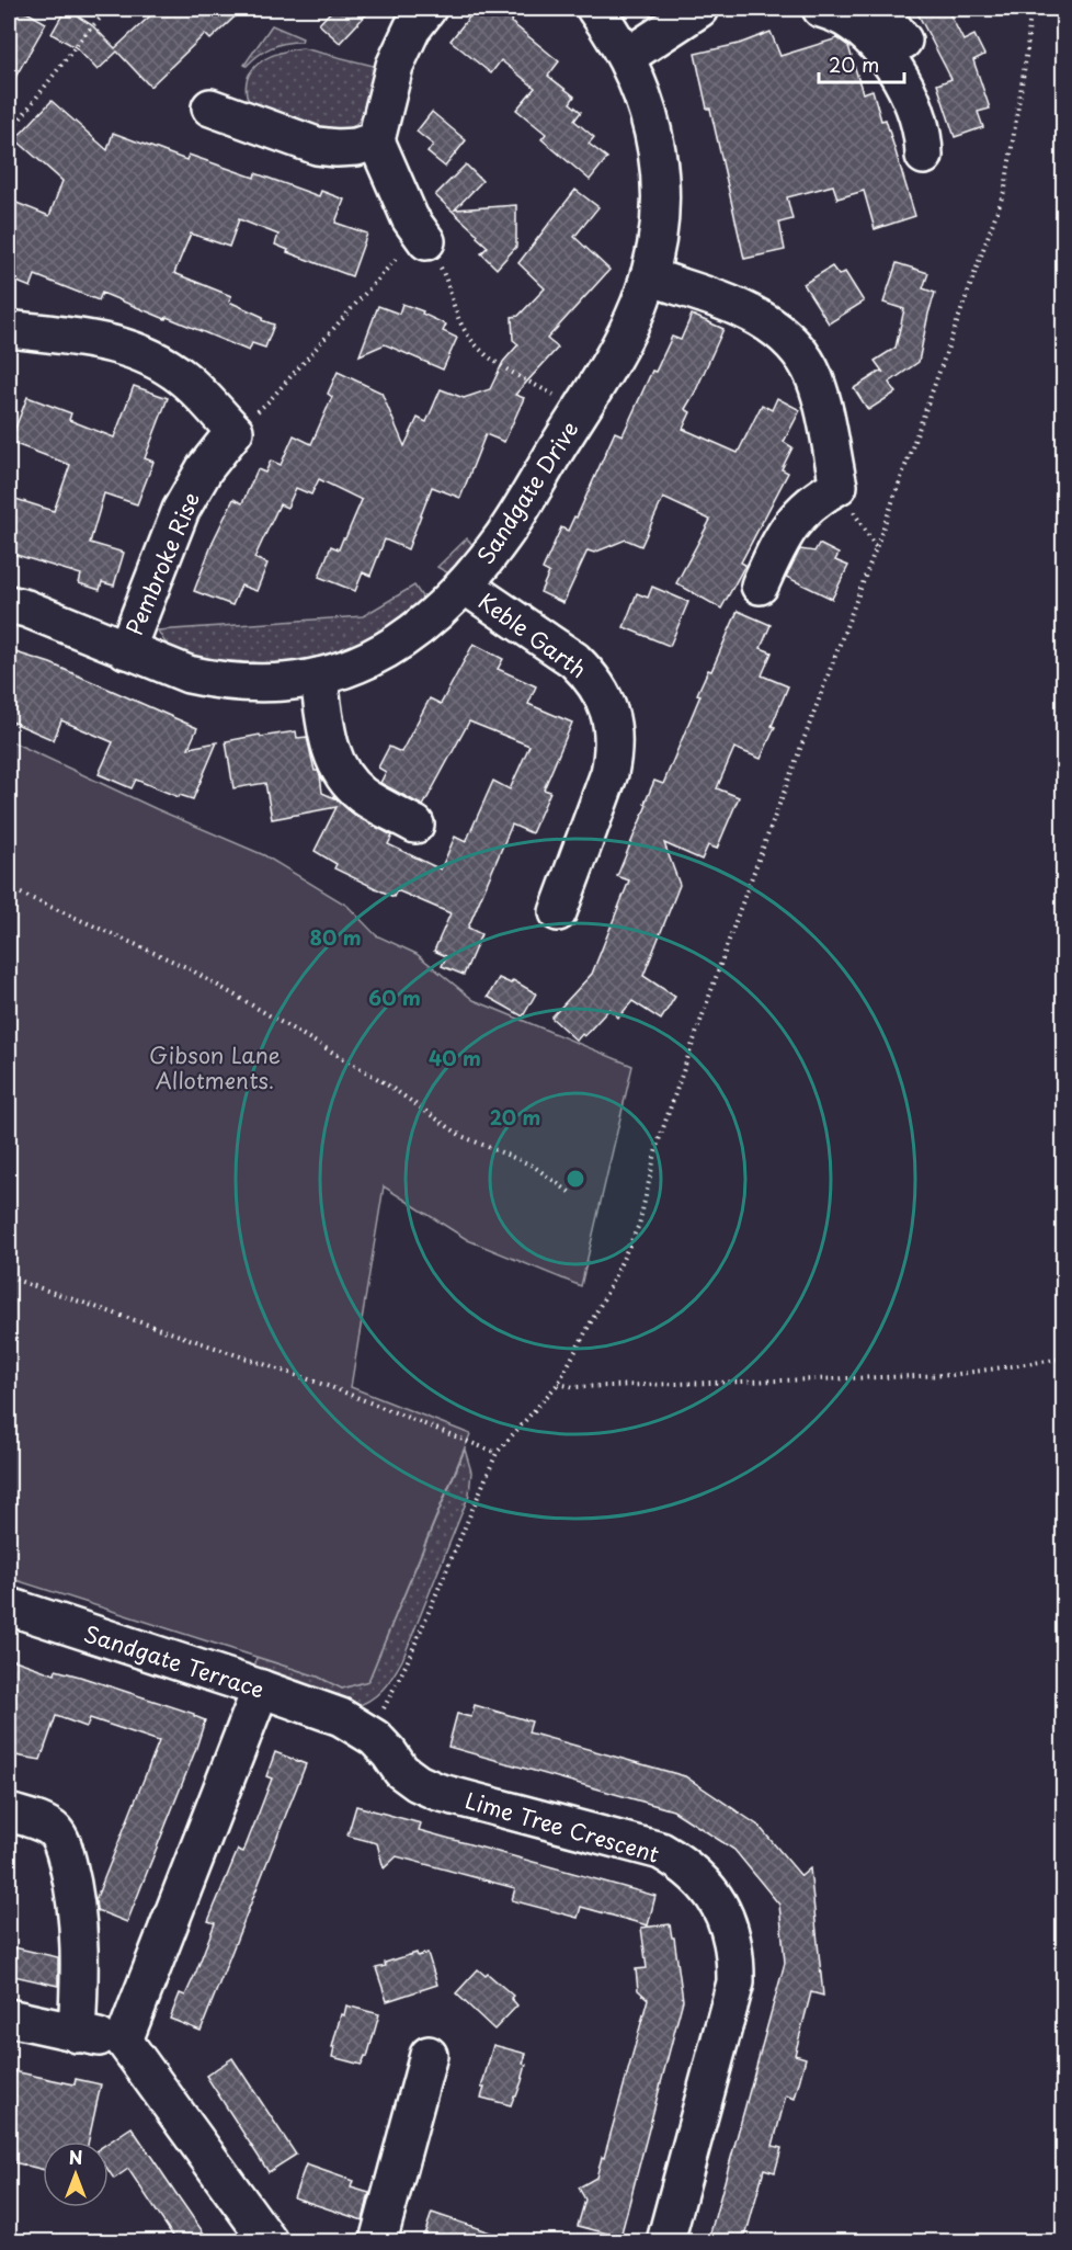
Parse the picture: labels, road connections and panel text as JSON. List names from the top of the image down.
{
  "streets": {
    "street": [
      "Sandgate Drive",
      "Pembroke Rise",
      "Keble Garth",
      "Sandgate Terrace",
      "Lime Tree Crescent"
    ]
  },
  "crossings": [
    ["Sandgate Drive", "Pembroke Rise"],
    ["Sandgate Drive", "Keble Garth"],
    ["Sandgate Terrace", "Lime Tree Crescent"]
  ],
  "parks": ["Gibson Lane Allotments."],
  "scale_bar": "20 m",
  "north": "top",
  "rings": [
    "80 m",
    "60 m",
    "40 m",
    "20 m"
  ]
}
